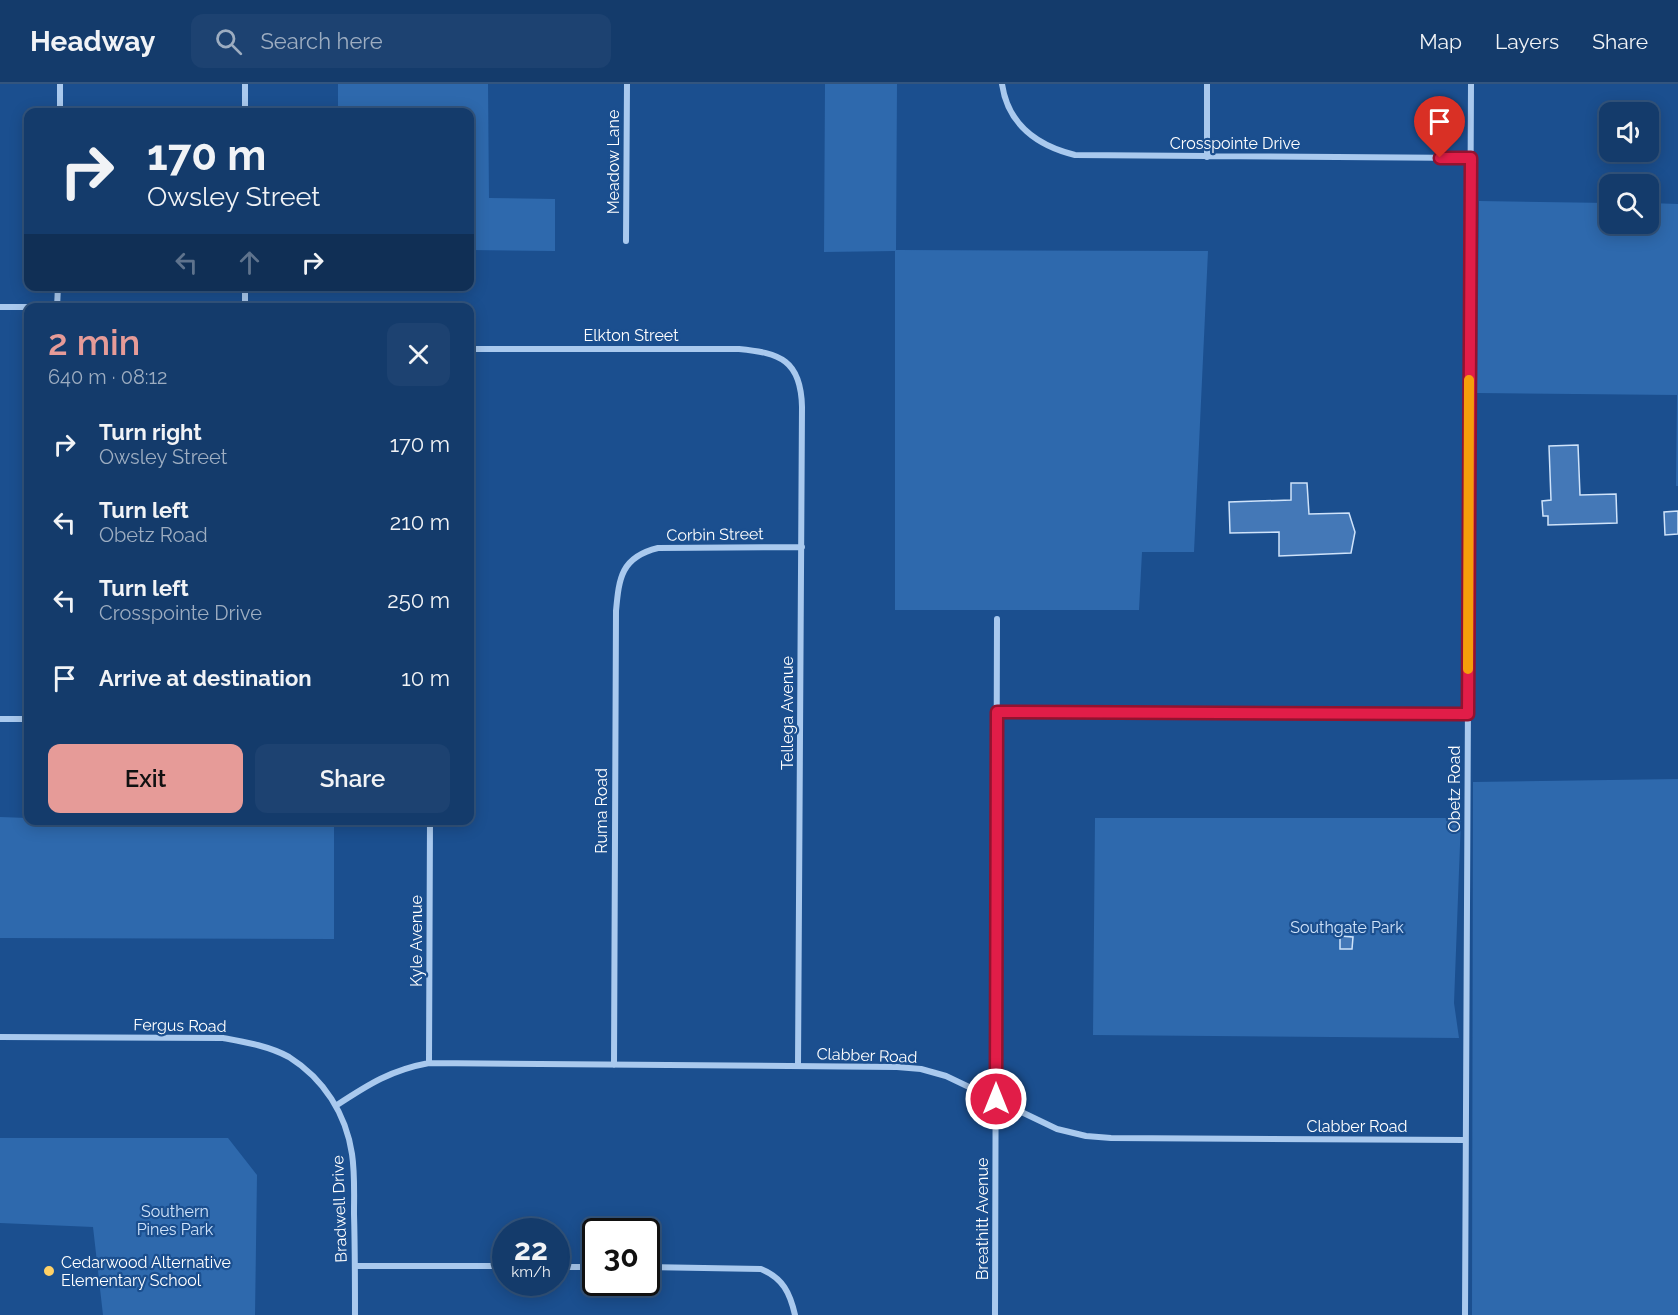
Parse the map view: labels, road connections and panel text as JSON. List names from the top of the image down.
{
  "streets": {
    "street": [
      "Crosspointe Drive",
      "Meadow Lane",
      "Elkton Street",
      "Corbin Street",
      "Tellega Avenue",
      "Obetz Road",
      "Ruma Road",
      "Kyle Avenue",
      "Fergus Road",
      "Clabber Road",
      "Bradwell Drive",
      "Breathitt Avenue"
    ]
  },
  "crossings": [
    ["Crosspointe Drive", "Obetz Road"],
    ["Elkton Street", "Tellega Avenue"],
    ["Corbin Street", "Tellega Avenue"],
    ["Corbin Street", "Ruma Road"],
    ["Tellega Avenue", "Clabber Road"],
    ["Obetz Road", "Clabber Road"],
    ["Ruma Road", "Clabber Road"],
    ["Kyle Avenue", "Clabber Road"],
    ["Fergus Road", "Clabber Road"],
    ["Fergus Road", "Bradwell Drive"],
    ["Clabber Road", "Bradwell Drive"],
    ["Clabber Road", "Breathitt Avenue"]
  ],
  "parks": ["Southgate Park", "Southern Pines Park"],
  "places": ["Cedarwood Alternative Elementary School"],
  "page": {
    "header": "Headway",
    "search": "Search here",
    "nav": ["Map", "Layers", "Share"],
    "turn": ["170 m", "Owsley Street"],
    "heading": ["2 min", "640 m · 08:12"],
    "list": [
      {
        "name": "Turn right",
        "note": "Owsley Street",
        "value": "170 m"
      },
      {
        "name": "Turn left",
        "note": "Obetz Road",
        "value": "210 m"
      },
      {
        "name": "Turn left",
        "note": "Crosspointe Drive",
        "value": "250 m"
      },
      {
        "name": "Arrive at destination",
        "value": "10 m"
      }
    ],
    "buttons": ["Exit", "Share"],
    "speed": "22 km/h",
    "limit": "30"
  }
}
